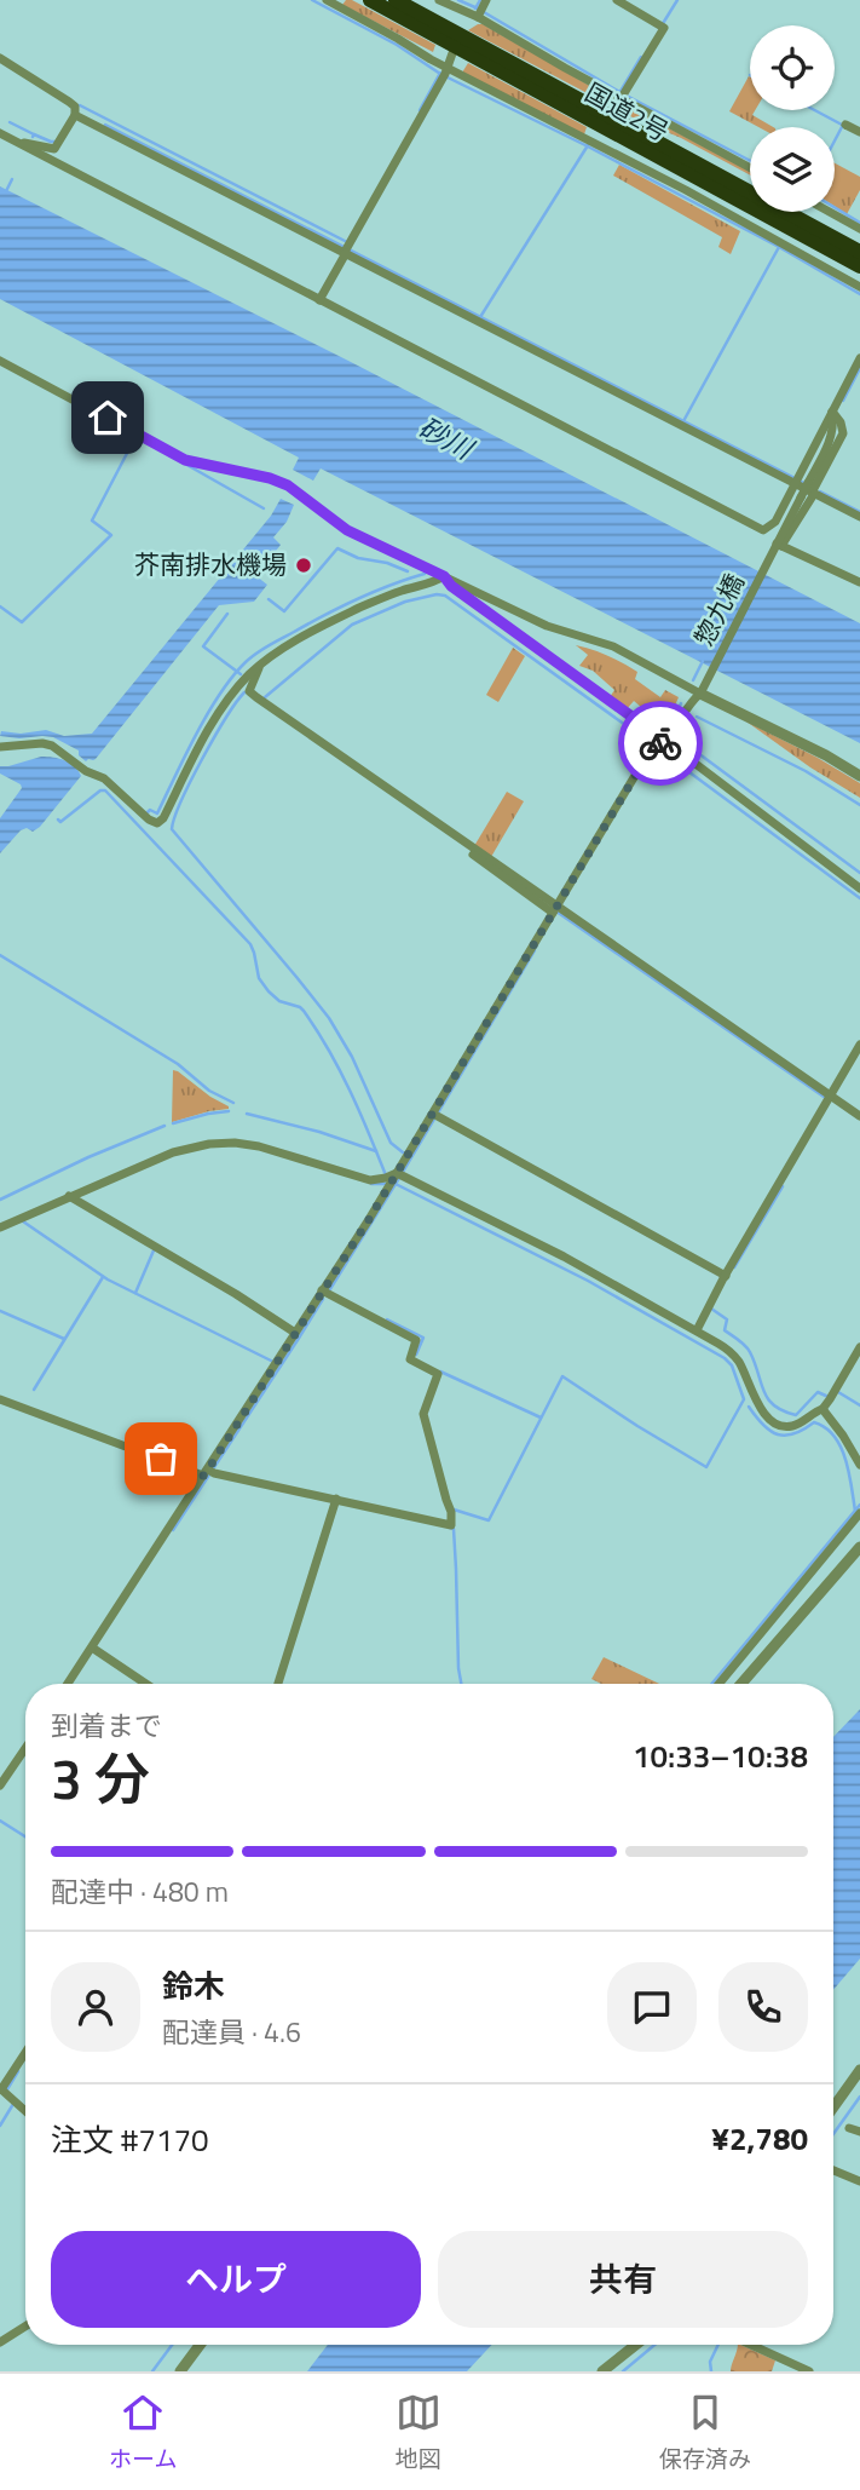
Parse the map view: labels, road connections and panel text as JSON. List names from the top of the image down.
{
  "streets": {
    "highway": ["国道2号"],
    "street": ["惣九橋"]
  },
  "water": ["砂川"],
  "places": ["芥南排水機場"],
  "page": {
    "heading": ["3 分", "到着まで", "10:33–10:38"],
    "panel": [
      "鈴木",
      "配達員 · 4.6",
      "注文 #7170",
      "¥2,780"
    ],
    "bar": "配達中 · 480 m",
    "buttons": ["ヘルプ", "共有"],
    "tabs": ["ホーム", "地図", "保存済み"]
  }
}
